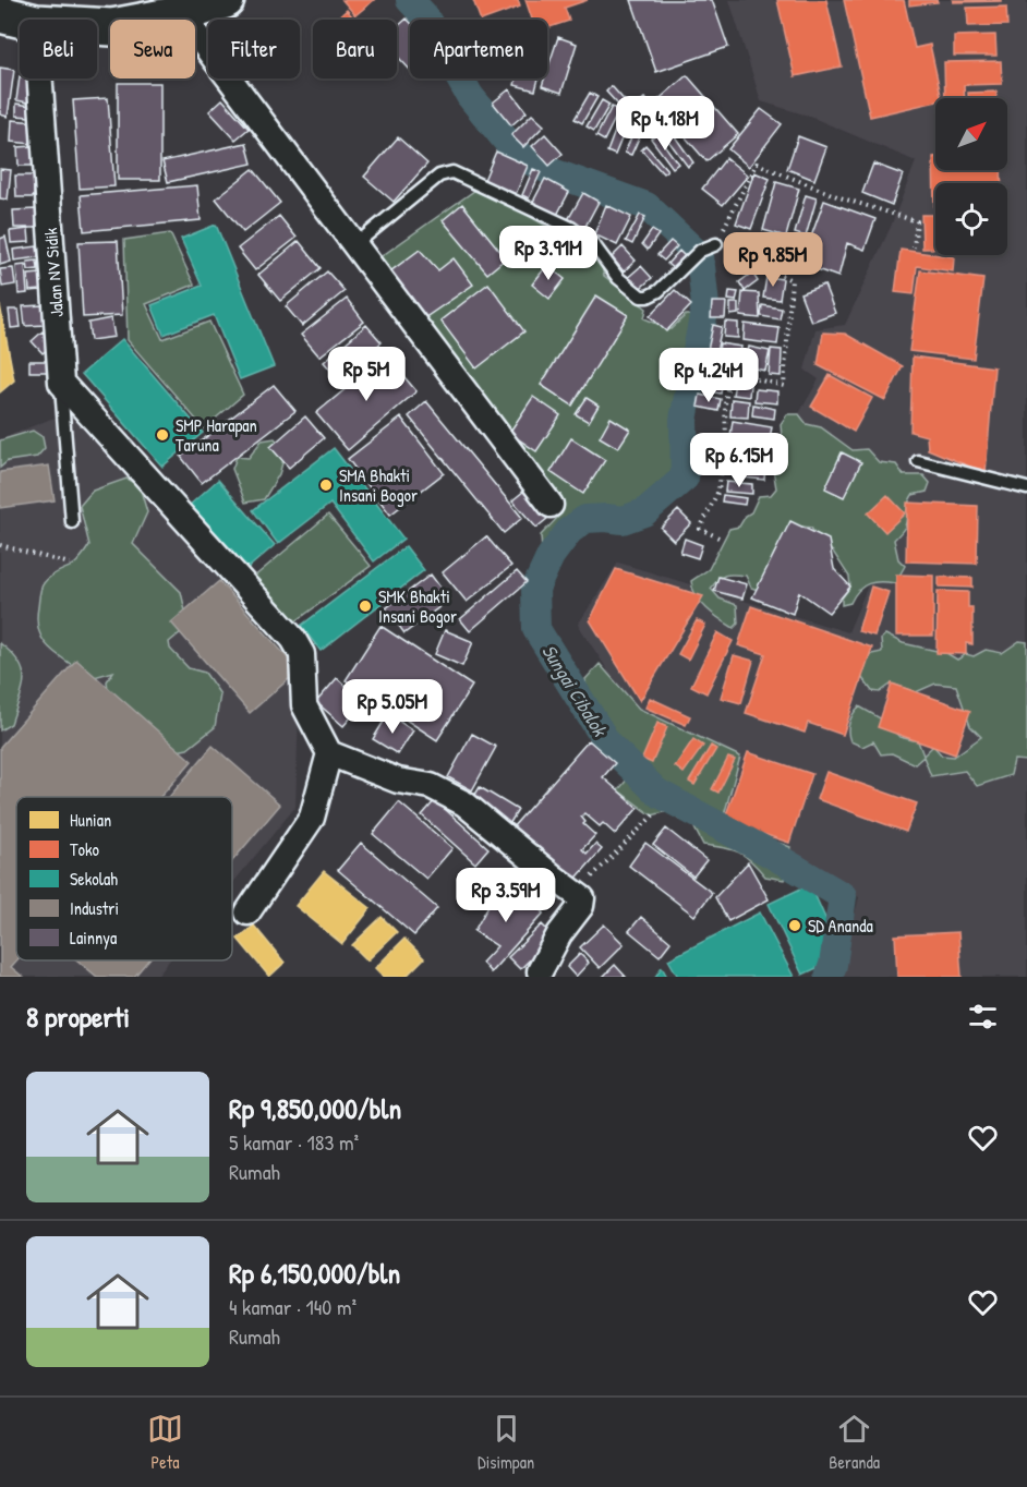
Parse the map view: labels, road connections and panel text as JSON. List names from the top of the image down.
{
  "streets": {
    "street": ["Jalan NV Sidik"]
  },
  "water": ["Sungai Cibalok"],
  "places": [
    "SMP Harapan Taruna",
    "SMA Bhakti Insani Bogor",
    "SMK Bhakti Insani Bogor",
    "SD Ananda"
  ],
  "legend": [
    "Hunian",
    "Toko",
    "Sekolah",
    "Industri",
    "Lainnya"
  ],
  "north": "top right",
  "page": {
    "chip": [
      "Beli",
      "Sewa",
      "Filter",
      "Baru",
      "Apartemen"
    ],
    "price": [
      "Rp 4.18M",
      "Rp 3.91M",
      "Rp 9.85M",
      "Rp 5M",
      "Rp 4.24M",
      "Rp 6.15M",
      "Rp 5.05M",
      "Rp 3.59M"
    ],
    "heading": "8 properti",
    "list": [
      {
        "name": "Rp 9,850,000/bln",
        "note": "5 kamar · 183 m² · Rumah"
      },
      {
        "name": "Rp 6,150,000/bln",
        "note": "4 kamar · 140 m² · Rumah"
      }
    ],
    "tabs": ["Peta", "Disimpan", "Beranda"]
  }
}
